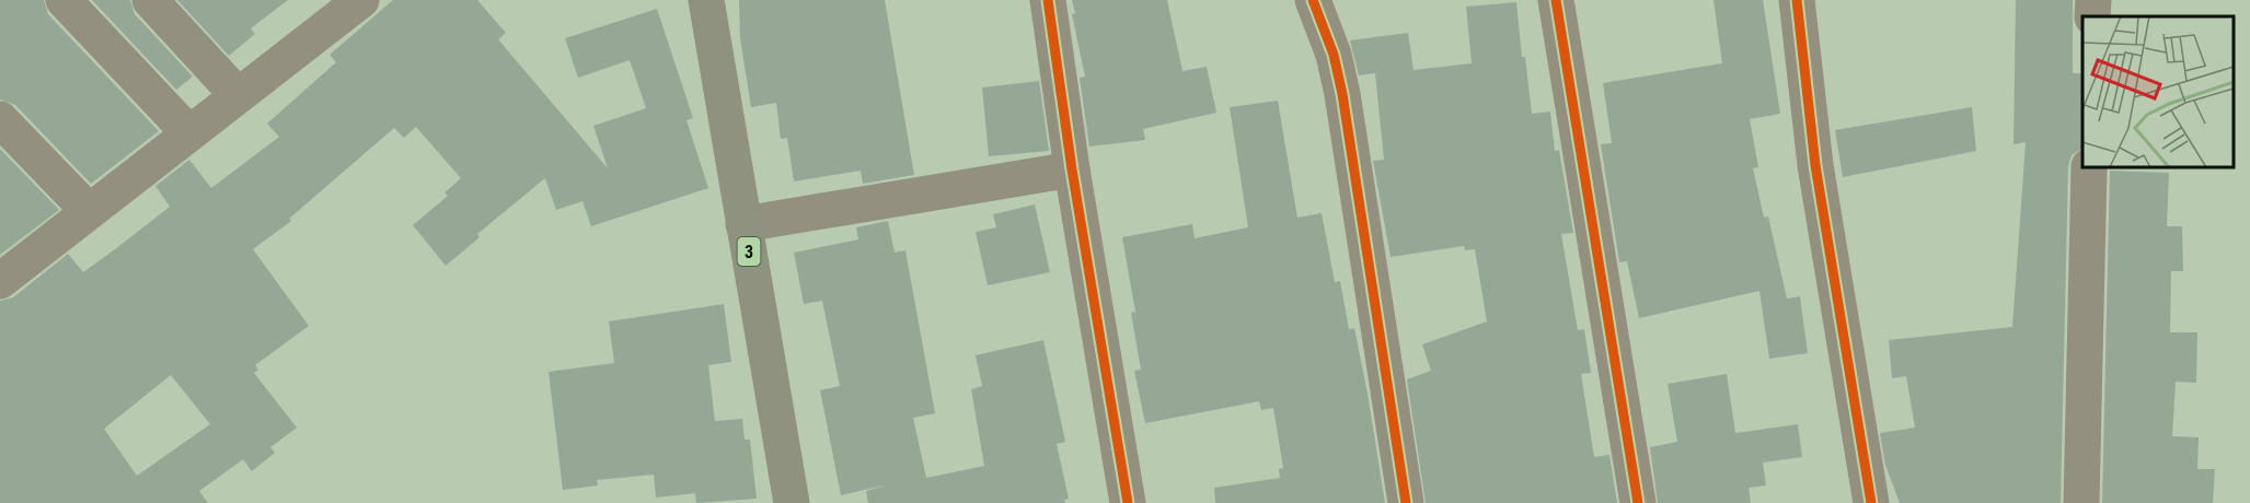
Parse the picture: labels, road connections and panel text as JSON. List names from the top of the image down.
{
  "streets": {
    "highway": ["3"]
  }
}
